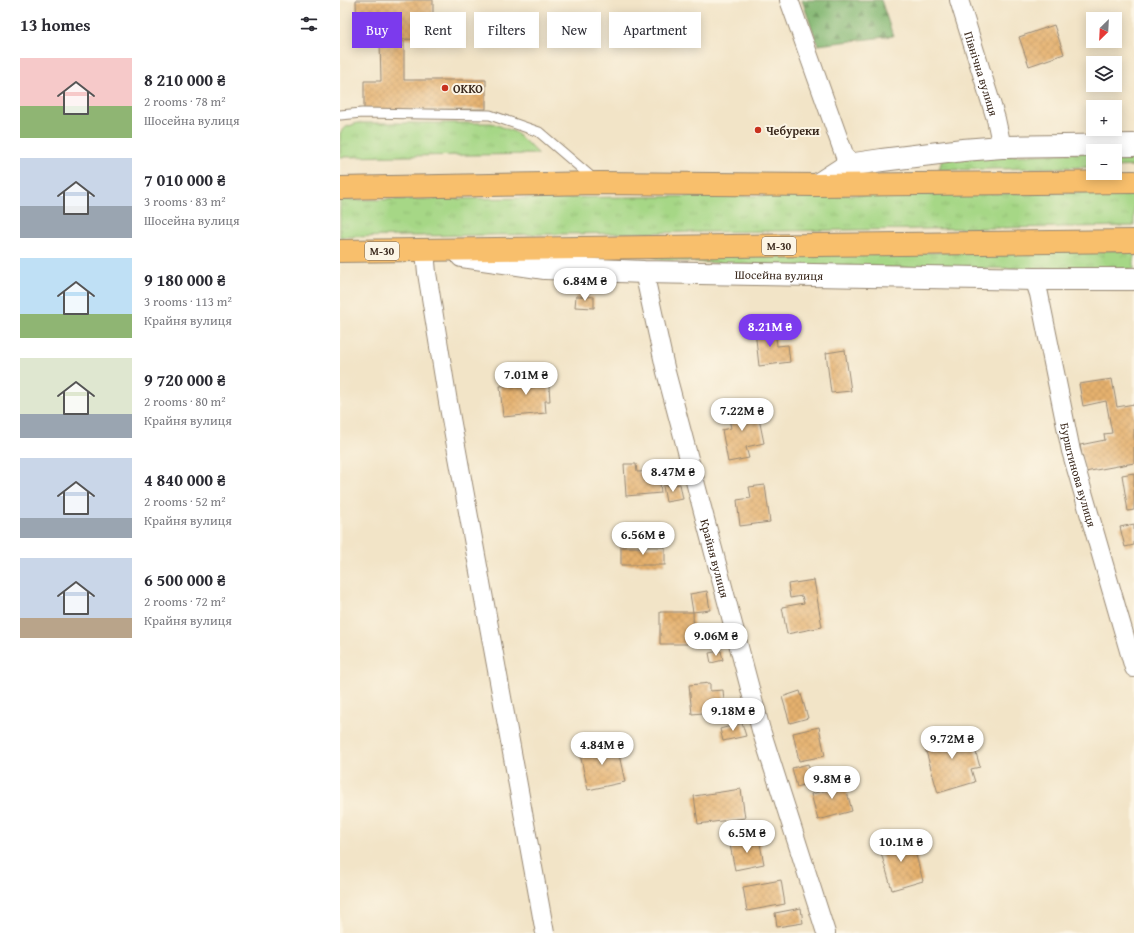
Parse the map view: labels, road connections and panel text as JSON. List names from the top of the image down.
{
  "streets": {
    "highway": ["М-30"],
    "street": [
      "Північна вулиця",
      "Шосейна вулиця",
      "Бурштинова вулиця",
      "Крайня вулиця"
    ]
  },
  "crossings": [
    ["М-30", "Шосейна вулиця"],
    ["Шосейна вулиця", "Бурштинова вулиця"],
    ["Шосейна вулиця", "Крайня вулиця"]
  ],
  "places": ["OKKO", "Чебуреки"],
  "north": "bottom left",
  "page": {
    "heading": "13 homes",
    "map_buttons": ["+", "−"],
    "chip": [
      "Buy",
      "Rent",
      "Filters",
      "New",
      "Apartment"
    ],
    "list": [
      {
        "name": "8 210 000 ₴",
        "note": "2 rooms · 78 m² · Шосейна вулиця"
      },
      {
        "name": "7 010 000 ₴",
        "note": "3 rooms · 83 m² · Шосейна вулиця"
      },
      {
        "name": "9 180 000 ₴",
        "note": "3 rooms · 113 m² · Крайня вулиця"
      },
      {
        "name": "9 720 000 ₴",
        "note": "2 rooms · 80 m² · Крайня вулиця"
      },
      {
        "name": "4 840 000 ₴",
        "note": "2 rooms · 52 m² · Крайня вулиця"
      },
      {
        "name": "6 500 000 ₴",
        "note": "2 rooms · 72 m² · Крайня вулиця"
      }
    ],
    "price": [
      "6.84M ₴",
      "8.21M ₴",
      "7.01M ₴",
      "7.22M ₴",
      "8.47M ₴",
      "6.56M ₴",
      "9.06M ₴",
      "9.18M ₴",
      "9.72M ₴",
      "4.84M ₴",
      "9.8M ₴",
      "6.5M ₴",
      "10.1M ₴"
    ]
  }
}
